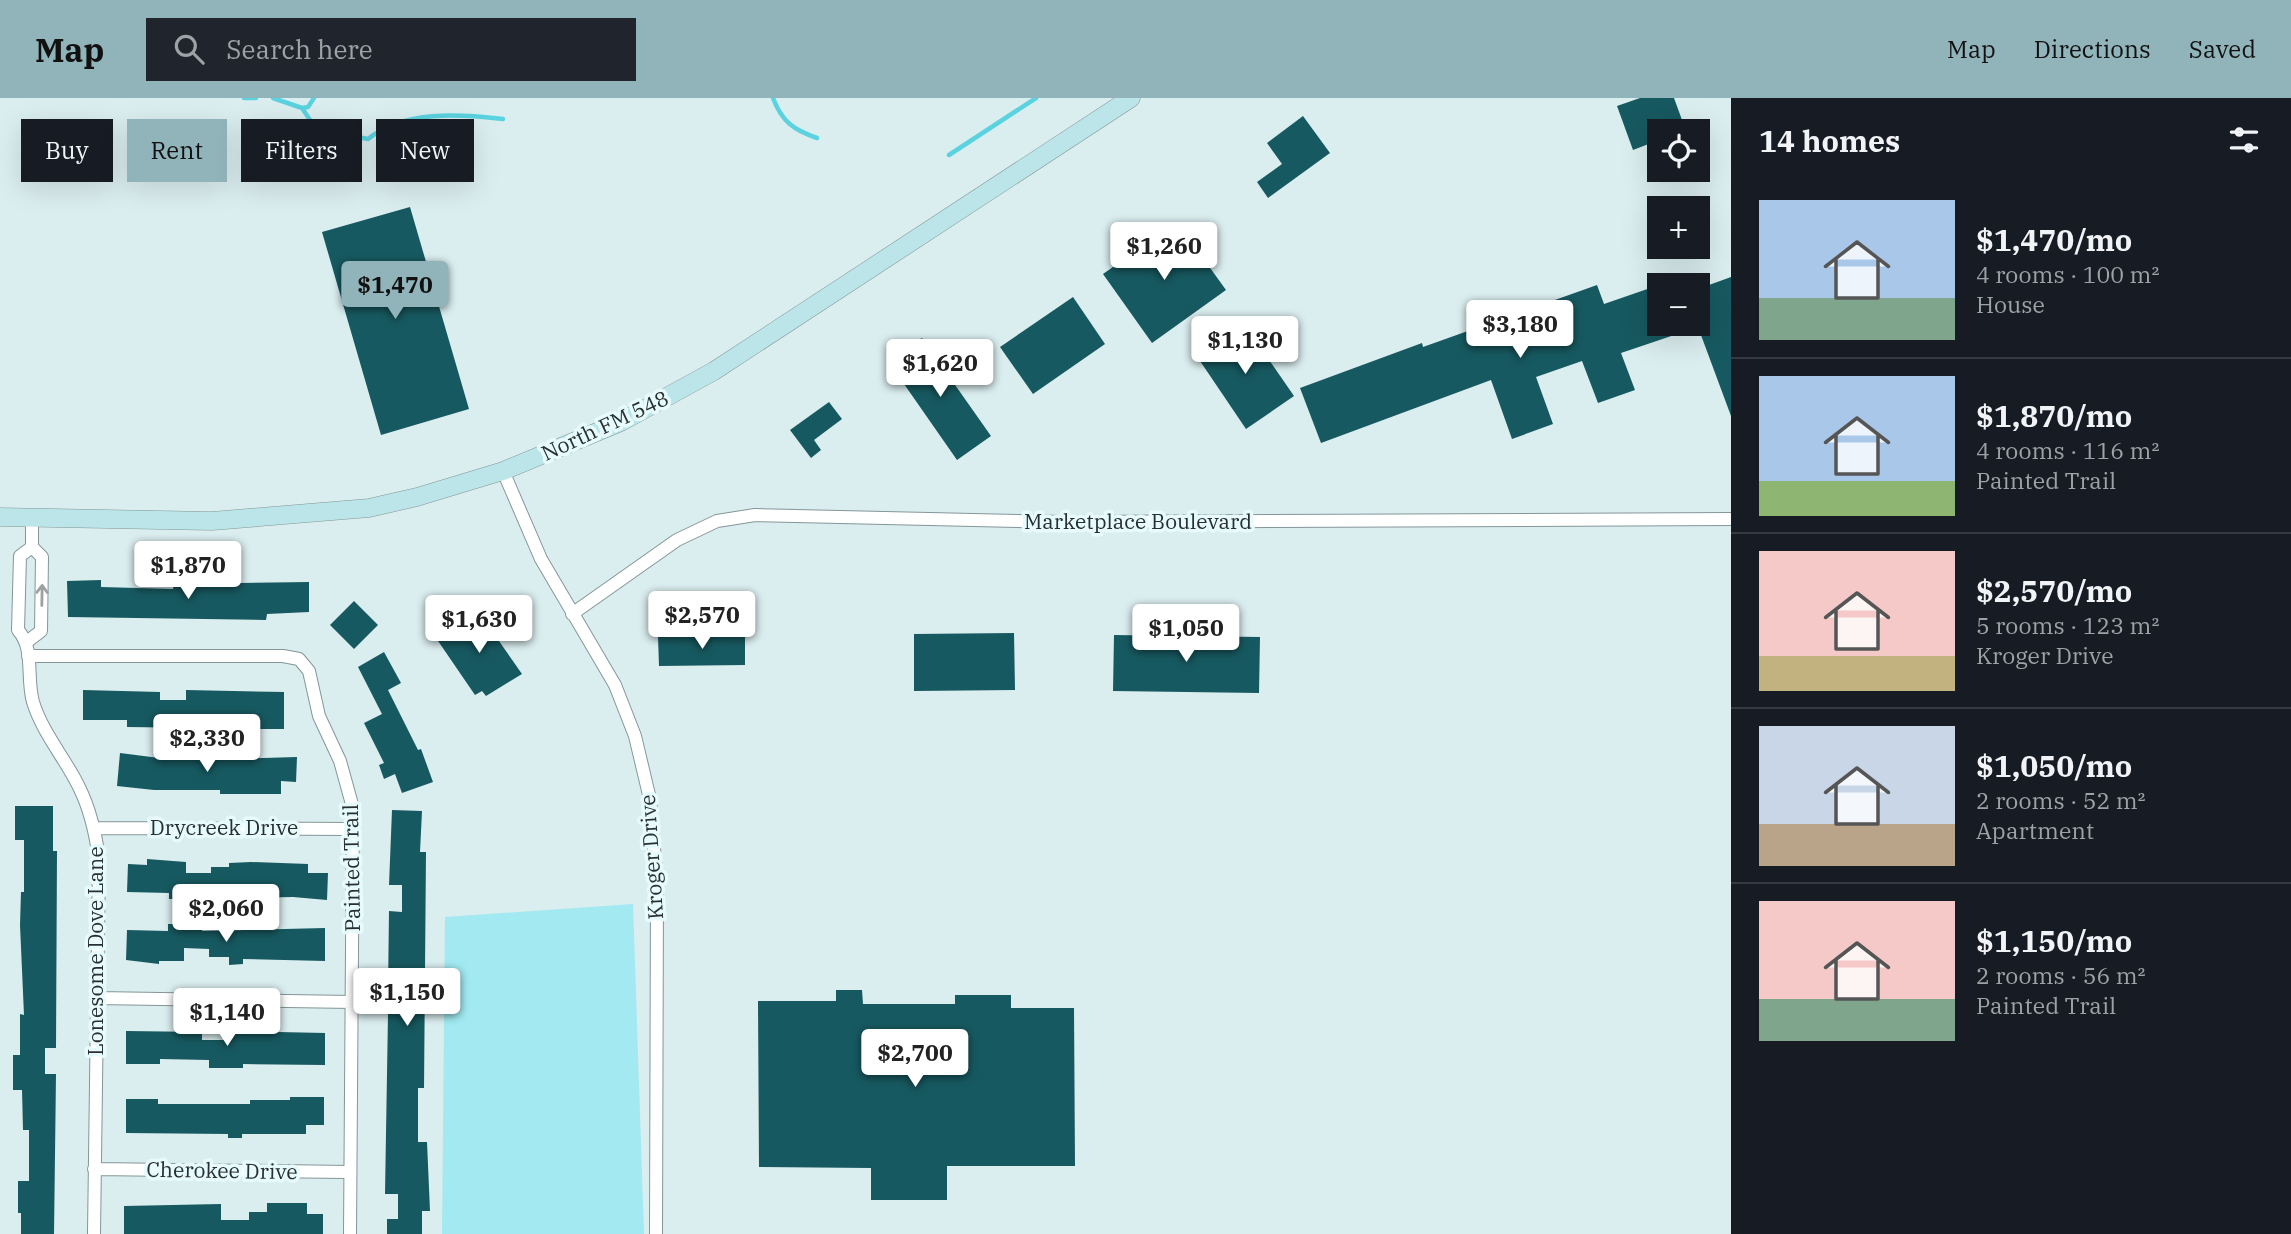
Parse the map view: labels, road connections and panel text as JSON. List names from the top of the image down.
{
  "streets": {
    "main road": ["North FM 548"],
    "street": [
      "Marketplace Boulevard",
      "Drycreek Drive",
      "Kroger Drive",
      "Painted Trail",
      "Lonesome Dove Lane",
      "Cherokee Drive"
    ]
  },
  "crossings": [
    ["North FM 548", "Kroger Drive"],
    ["North FM 548", "Lonesome Dove Lane"],
    ["Marketplace Boulevard", "Kroger Drive"],
    ["Drycreek Drive", "Painted Trail"],
    ["Drycreek Drive", "Lonesome Dove Lane"],
    ["Painted Trail", "Lonesome Dove Lane"],
    ["Painted Trail", "Cherokee Drive"],
    ["Lonesome Dove Lane", "Cherokee Drive"]
  ],
  "page": {
    "header": "Map",
    "search": "Search here",
    "nav": ["Map", "Directions", "Saved"],
    "heading": "14 homes",
    "map_buttons": ["+", "−"],
    "chip": [
      "Buy",
      "Rent",
      "Filters",
      "New"
    ],
    "list": [
      {
        "name": "$1,470/mo",
        "note": "4 rooms · 100 m² · House"
      },
      {
        "name": "$1,870/mo",
        "note": "4 rooms · 116 m² · Painted Trail"
      },
      {
        "name": "$2,570/mo",
        "note": "5 rooms · 123 m² · Kroger Drive"
      },
      {
        "name": "$1,050/mo",
        "note": "2 rooms · 52 m² · Apartment"
      },
      {
        "name": "$1,150/mo",
        "note": "2 rooms · 56 m² · Painted Trail"
      }
    ],
    "price": [
      "$1,260",
      "$1,470",
      "$3,180",
      "$1,130",
      "$1,620",
      "$1,870",
      "$2,570",
      "$1,630",
      "$1,050",
      "$2,330",
      "$2,060",
      "$1,150",
      "$1,140",
      "$2,700"
    ]
  }
}
